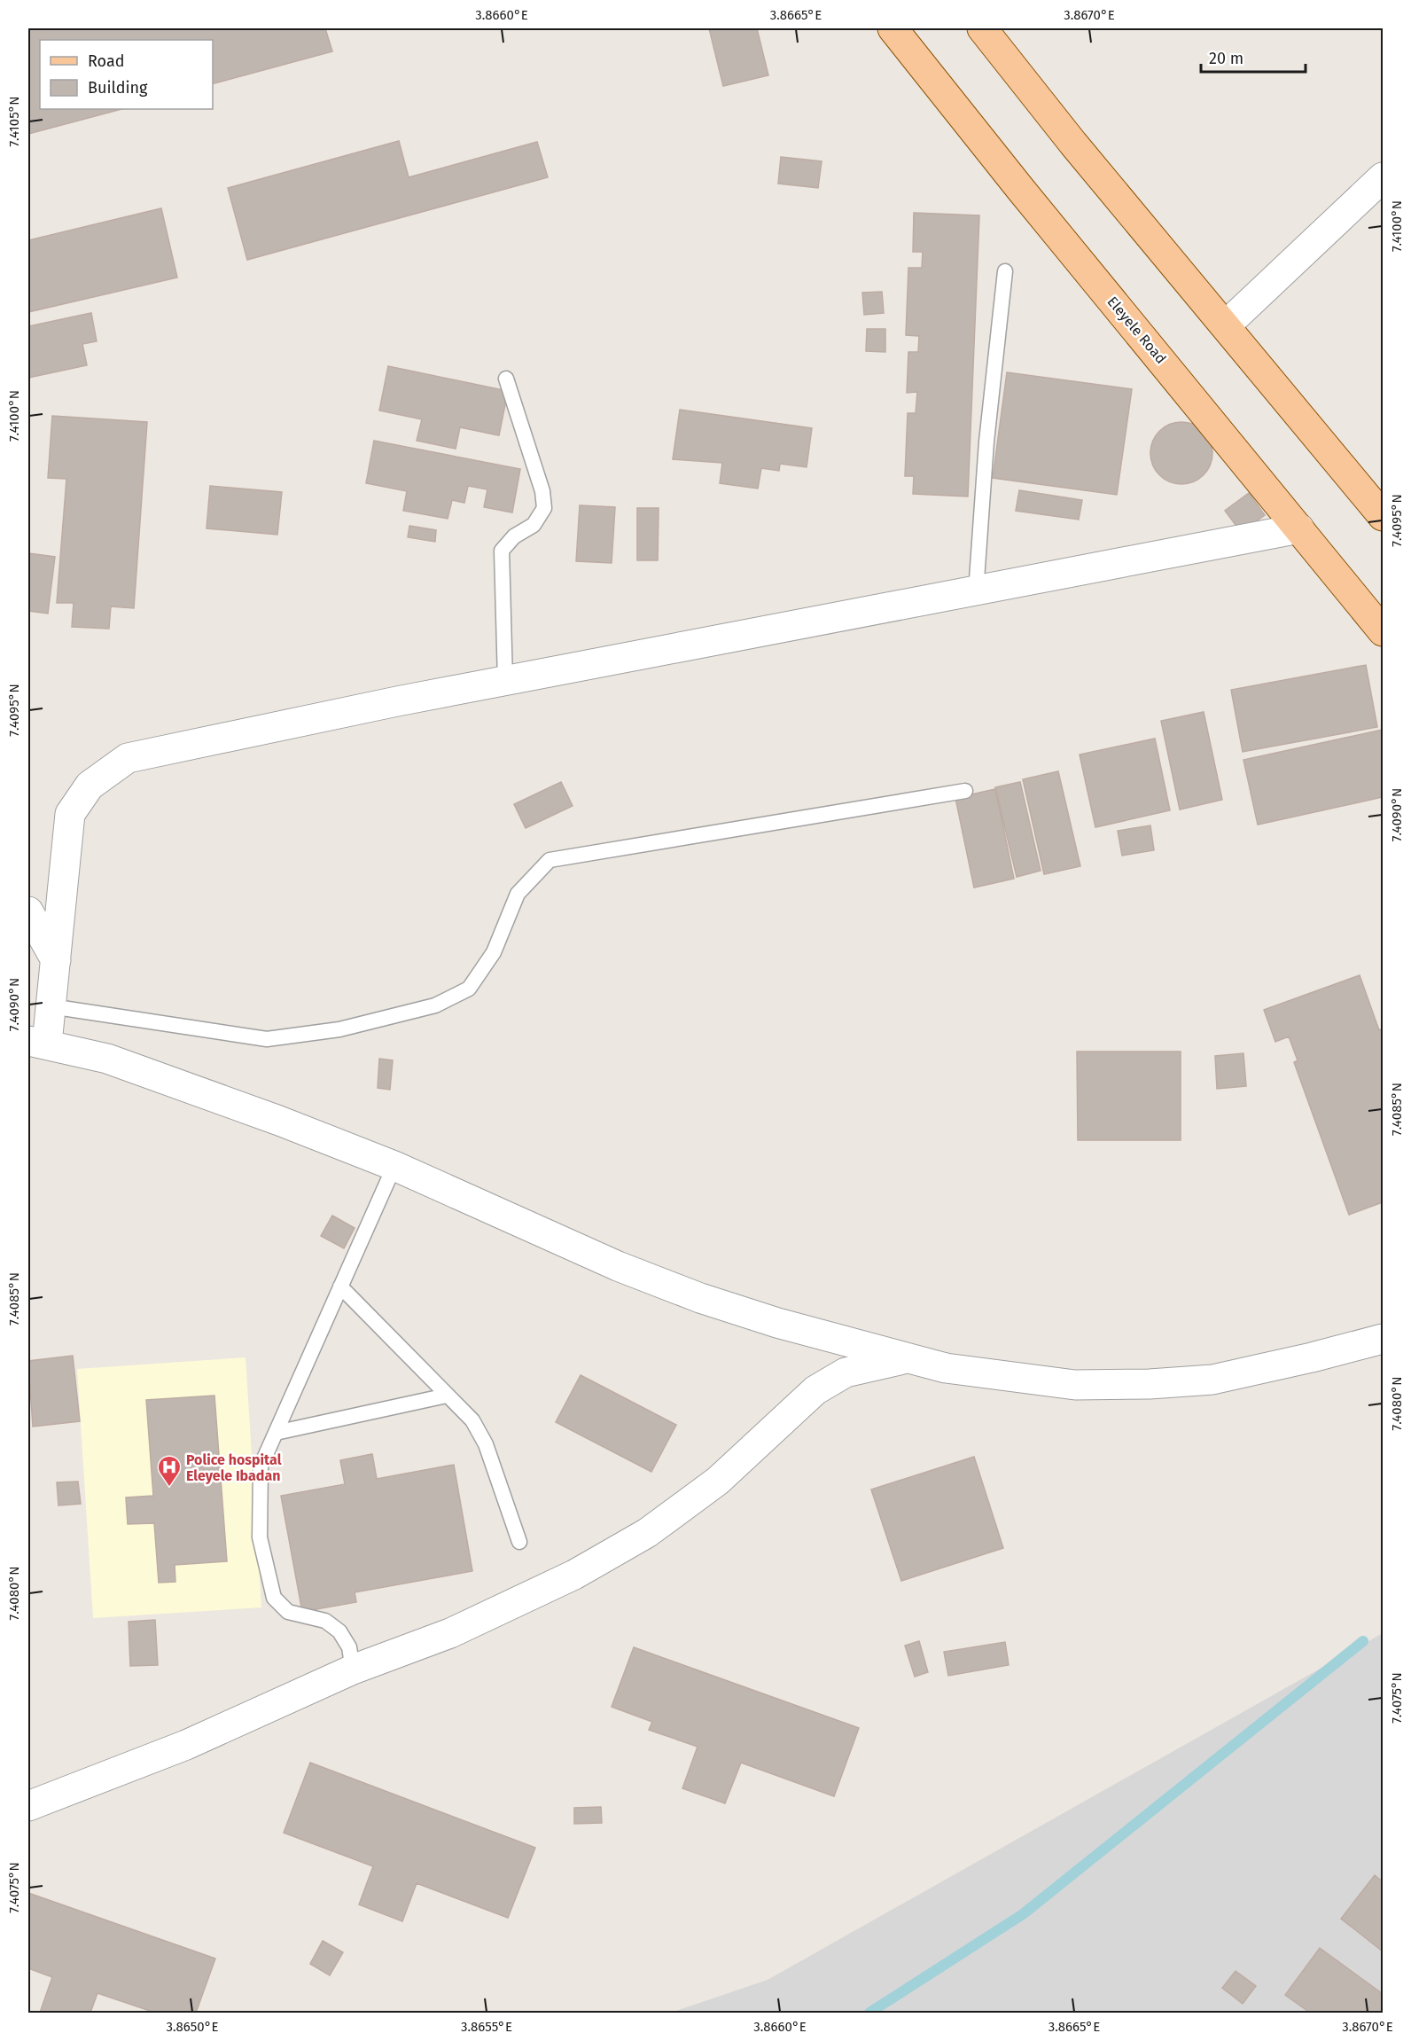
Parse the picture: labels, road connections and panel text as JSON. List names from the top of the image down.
{
  "streets": {
    "main road": ["Eleyele Road"]
  },
  "places": {
    "hospital": ["Police hospital Eleyele Ibadan"]
  },
  "legend": ["Road", "Building"],
  "scale_bar": "20 m",
  "coordinates": [
    "3.8660°E",
    "3.8665°E",
    "3.8670°E",
    "7.4105°N",
    "7.4100°N",
    "7.4095°N",
    "7.4090°N",
    "7.4085°N",
    "7.4080°N",
    "7.4075°N",
    "3.8650°E",
    "3.8655°E"
  ]
}
